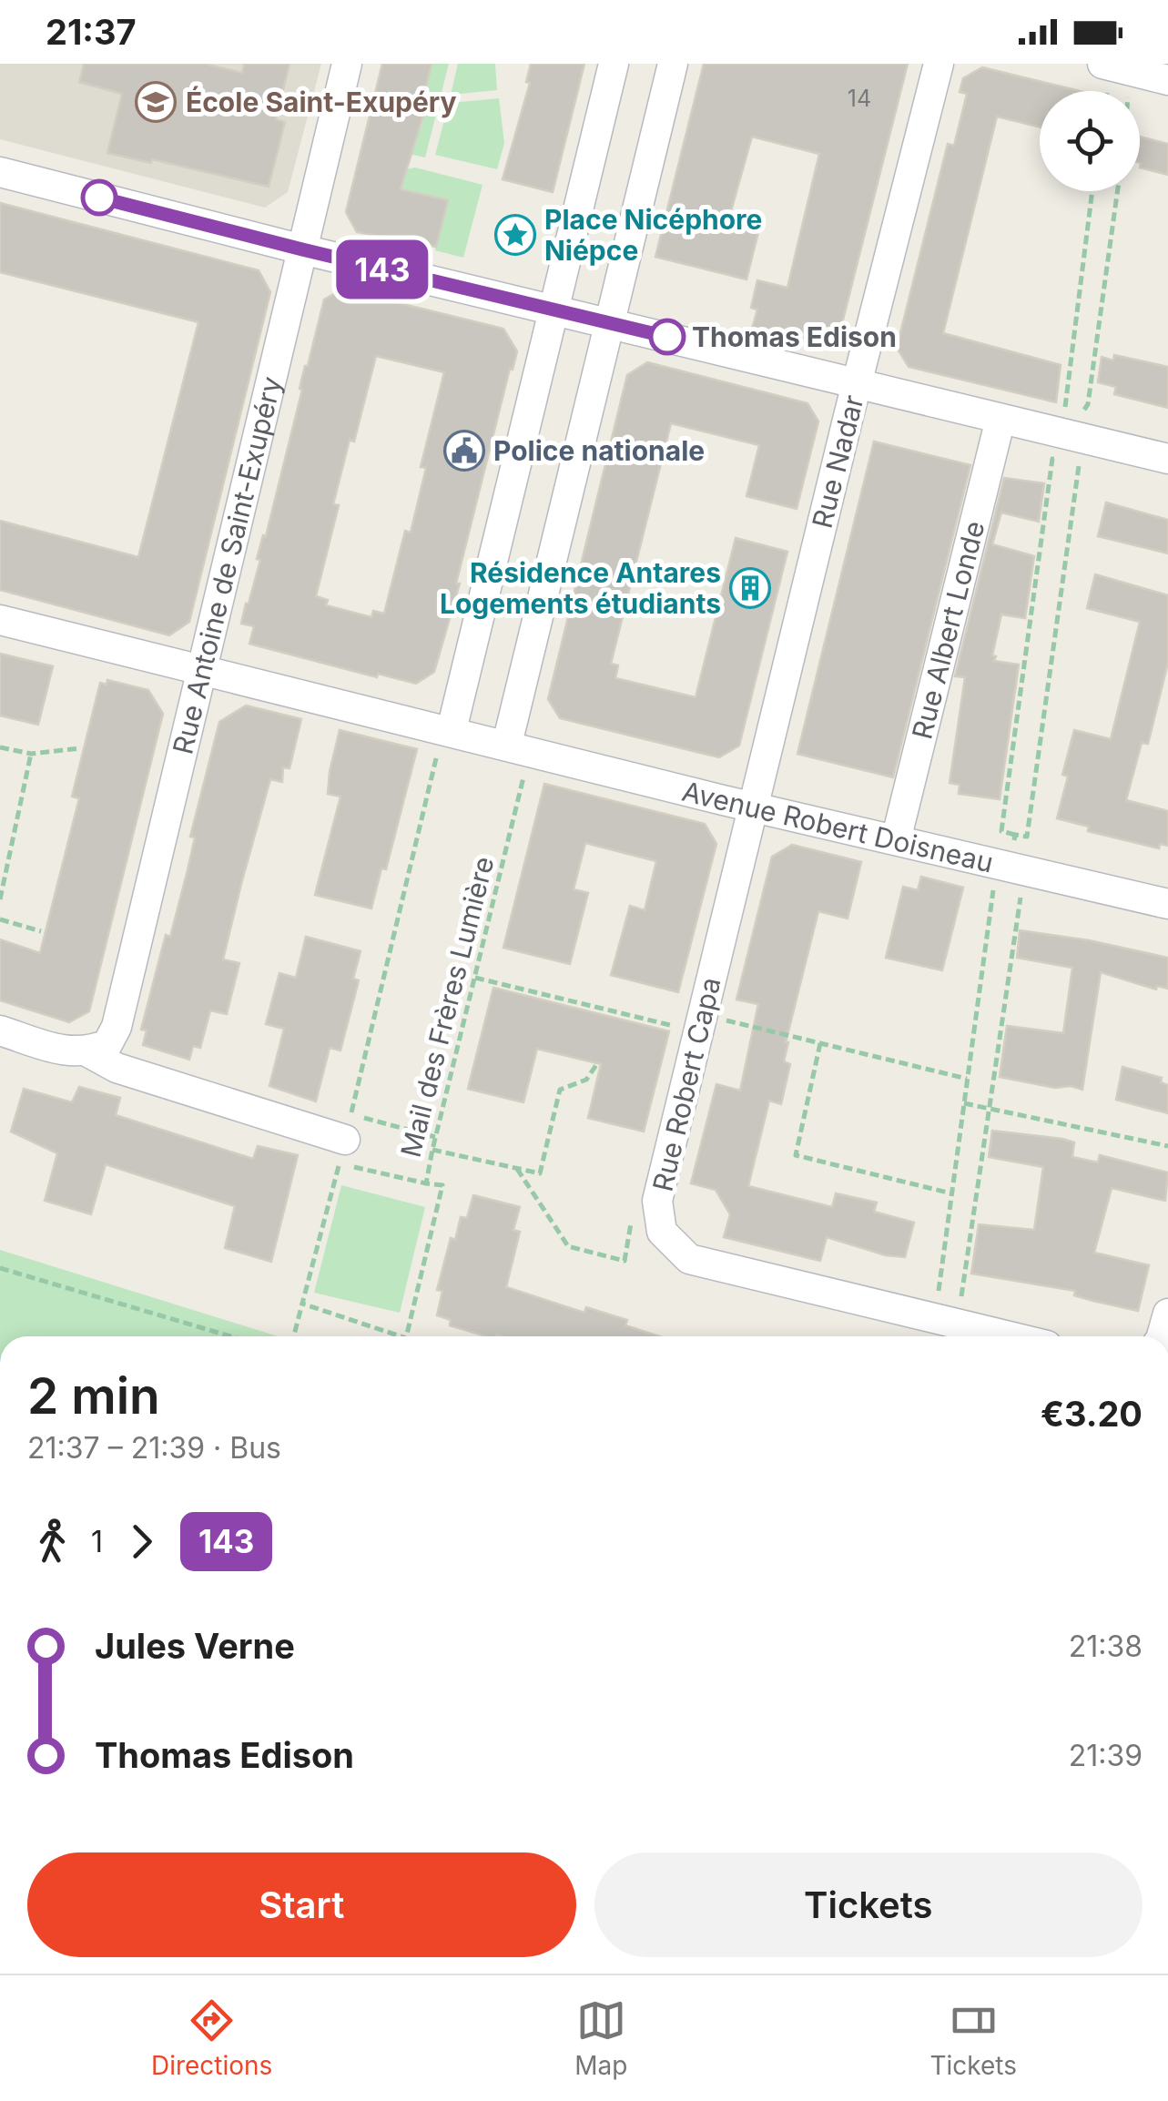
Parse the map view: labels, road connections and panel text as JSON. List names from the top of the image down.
{
  "streets": {
    "street": [
      "Rue Nadar",
      "Rue Antoine de Saint-Exupéry",
      "Rue Albert Londe",
      "Avenue Robert Doisneau",
      "Rue Robert Capa"
    ],
    "path": ["Mail des Frères Lumière"]
  },
  "crossings": [
    ["Rue Nadar", "Avenue Robert Doisneau"],
    ["Rue Nadar", "Rue Robert Capa"],
    ["Rue Antoine de Saint-Exupéry", "Avenue Robert Doisneau"],
    ["Rue Albert Londe", "Avenue Robert Doisneau"],
    ["Avenue Robert Doisneau", "Rue Robert Capa"]
  ],
  "places": {
    "school or university": ["École Saint-Exupéry"],
    "place": ["Place Nicéphore Niépce"],
    "other": ["Thomas Edison"],
    "public building": ["Police nationale"],
    "building": ["Résidence Antares Logements étudiants"]
  },
  "lines": ["bus line 143"],
  "house_numbers": ["14"],
  "page": {
    "status": "21:37",
    "on_map": "143",
    "heading": ["2 min", "21:37 – 21:39 · Bus", "€3.20"],
    "legs": ["1", "143"],
    "list": [
      {
        "name": "Jules Verne",
        "value": "21:38"
      },
      {
        "name": "Thomas Edison",
        "value": "21:39"
      }
    ],
    "buttons": ["Start", "Tickets"],
    "tabs": ["Directions", "Map", "Tickets"]
  }
}
